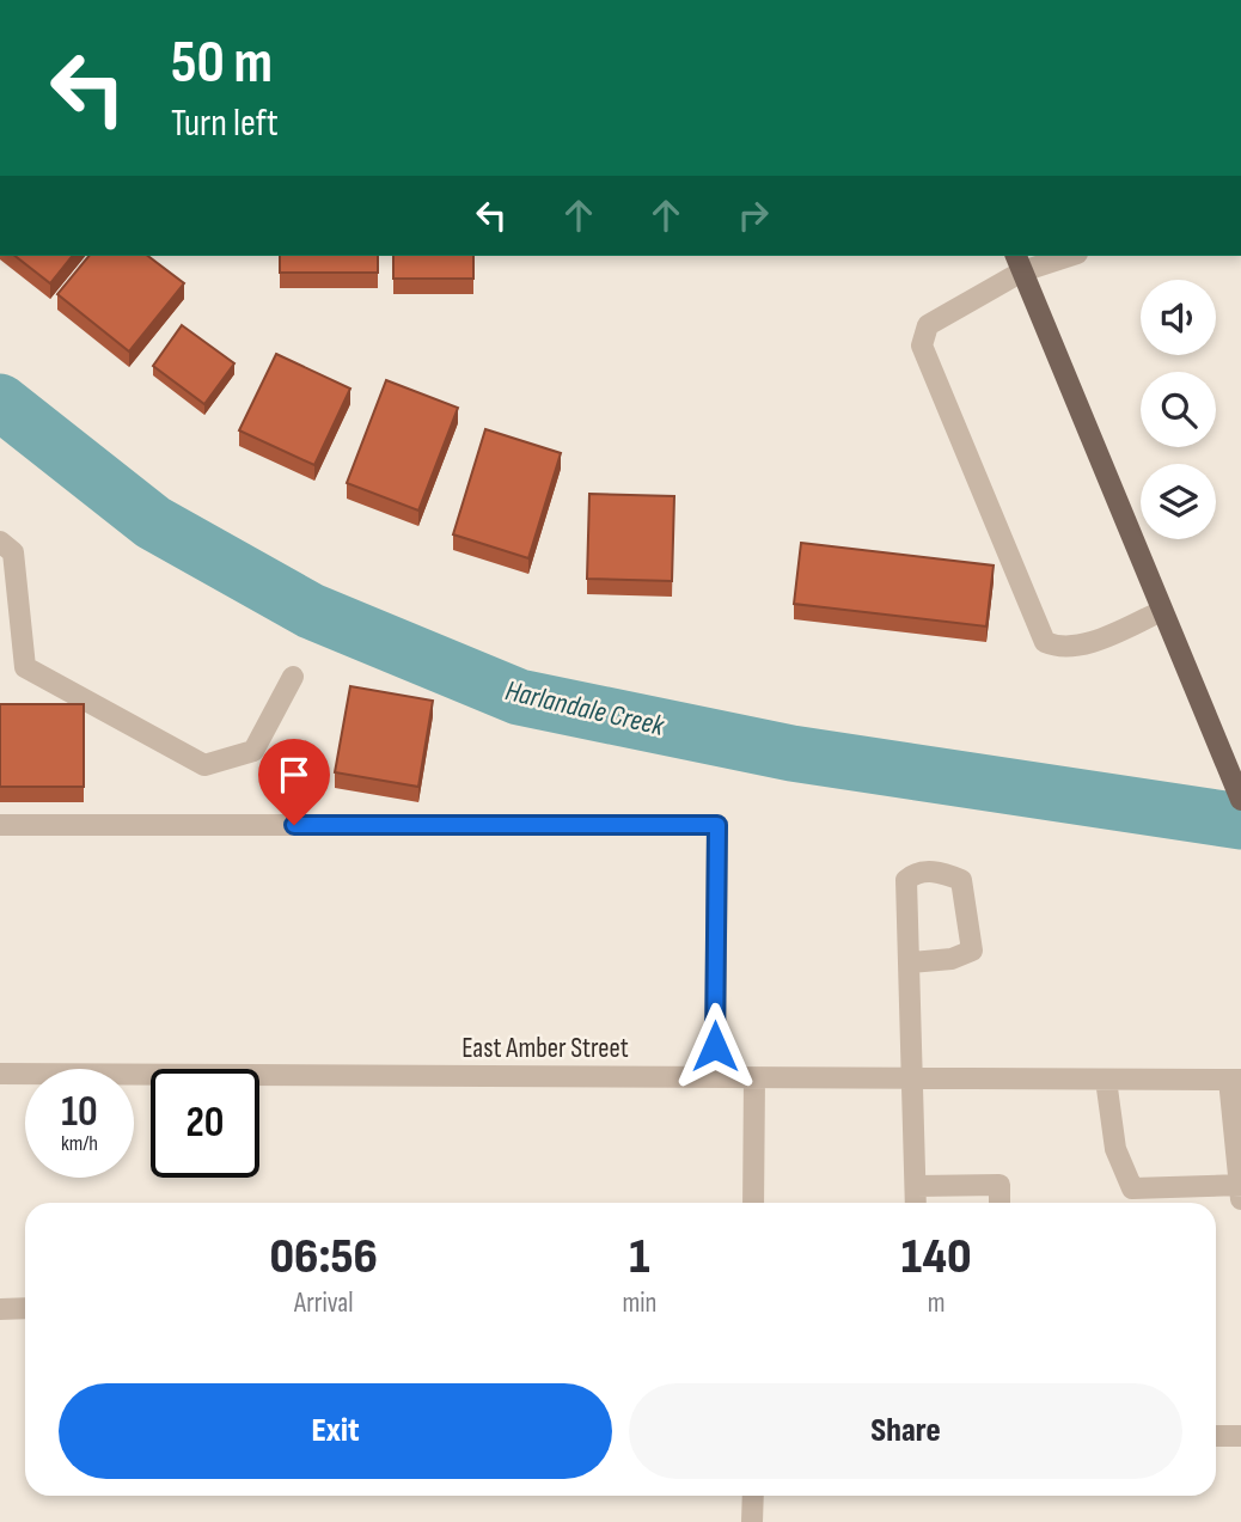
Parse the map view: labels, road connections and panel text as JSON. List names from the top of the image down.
{
  "streets": {
    "street": ["East Amber Street"]
  },
  "water": ["Harlandale Creek"],
  "page": {
    "turn": ["50 m", "Turn left"],
    "speed": "10 km/h",
    "limit": "20",
    "eta": [
      "06:56",
      "Arrival",
      "1",
      "min",
      "140",
      "m"
    ],
    "buttons": ["Exit", "Share"]
  }
}
